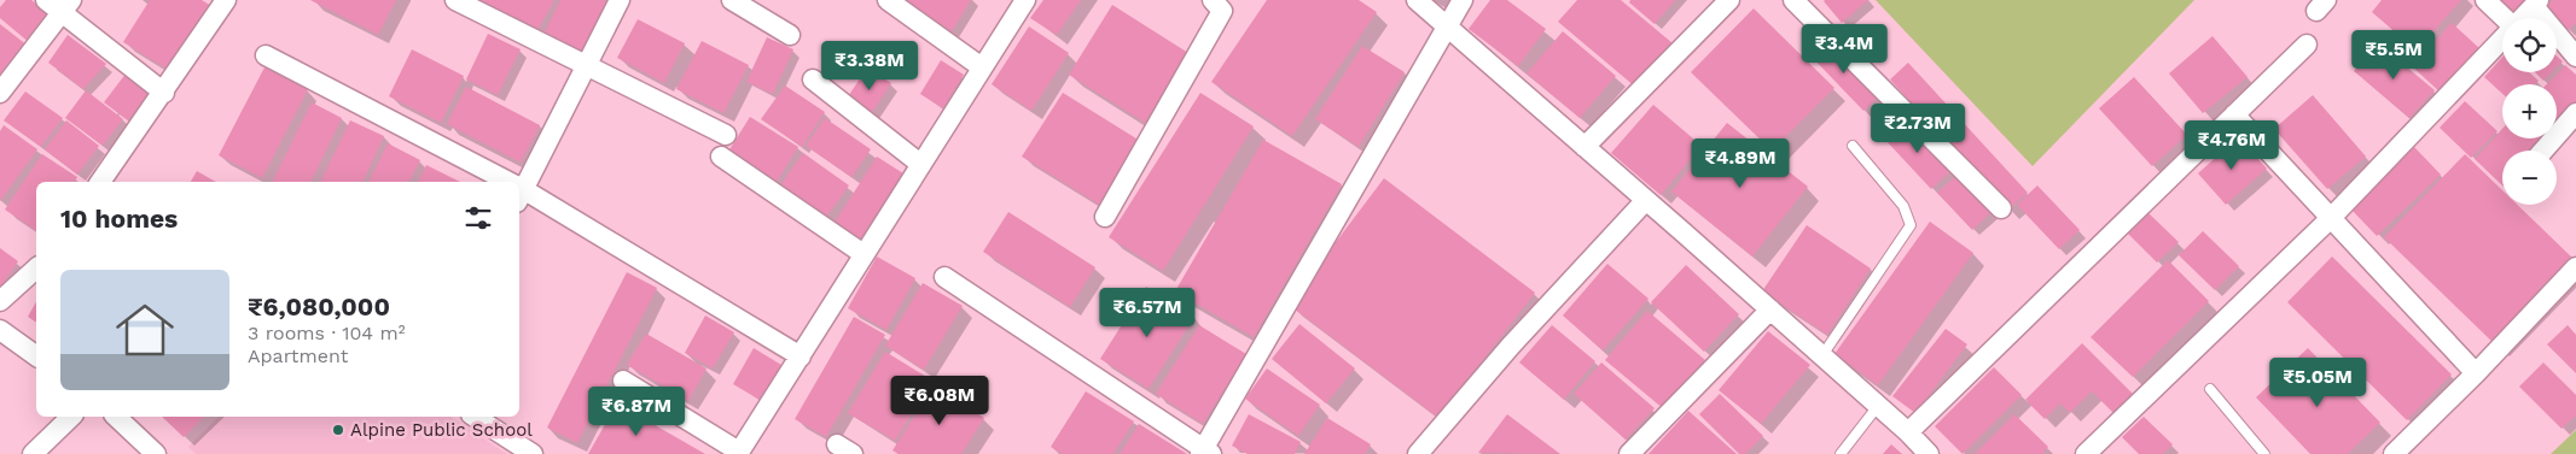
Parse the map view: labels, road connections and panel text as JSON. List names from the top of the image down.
{
  "places": ["Alpine Public School"],
  "page": {
    "map_buttons": ["+", "−"],
    "price": [
      "₹3.4M",
      "₹5.5M",
      "₹3.38M",
      "₹2.73M",
      "₹4.76M",
      "₹4.89M",
      "₹6.57M",
      "₹5.05M",
      "₹6.08M",
      "₹6.87M"
    ],
    "heading": "10 homes",
    "list": [
      {
        "name": "₹6,080,000",
        "note": "3 rooms · 104 m² · Apartment"
      }
    ]
  }
}
